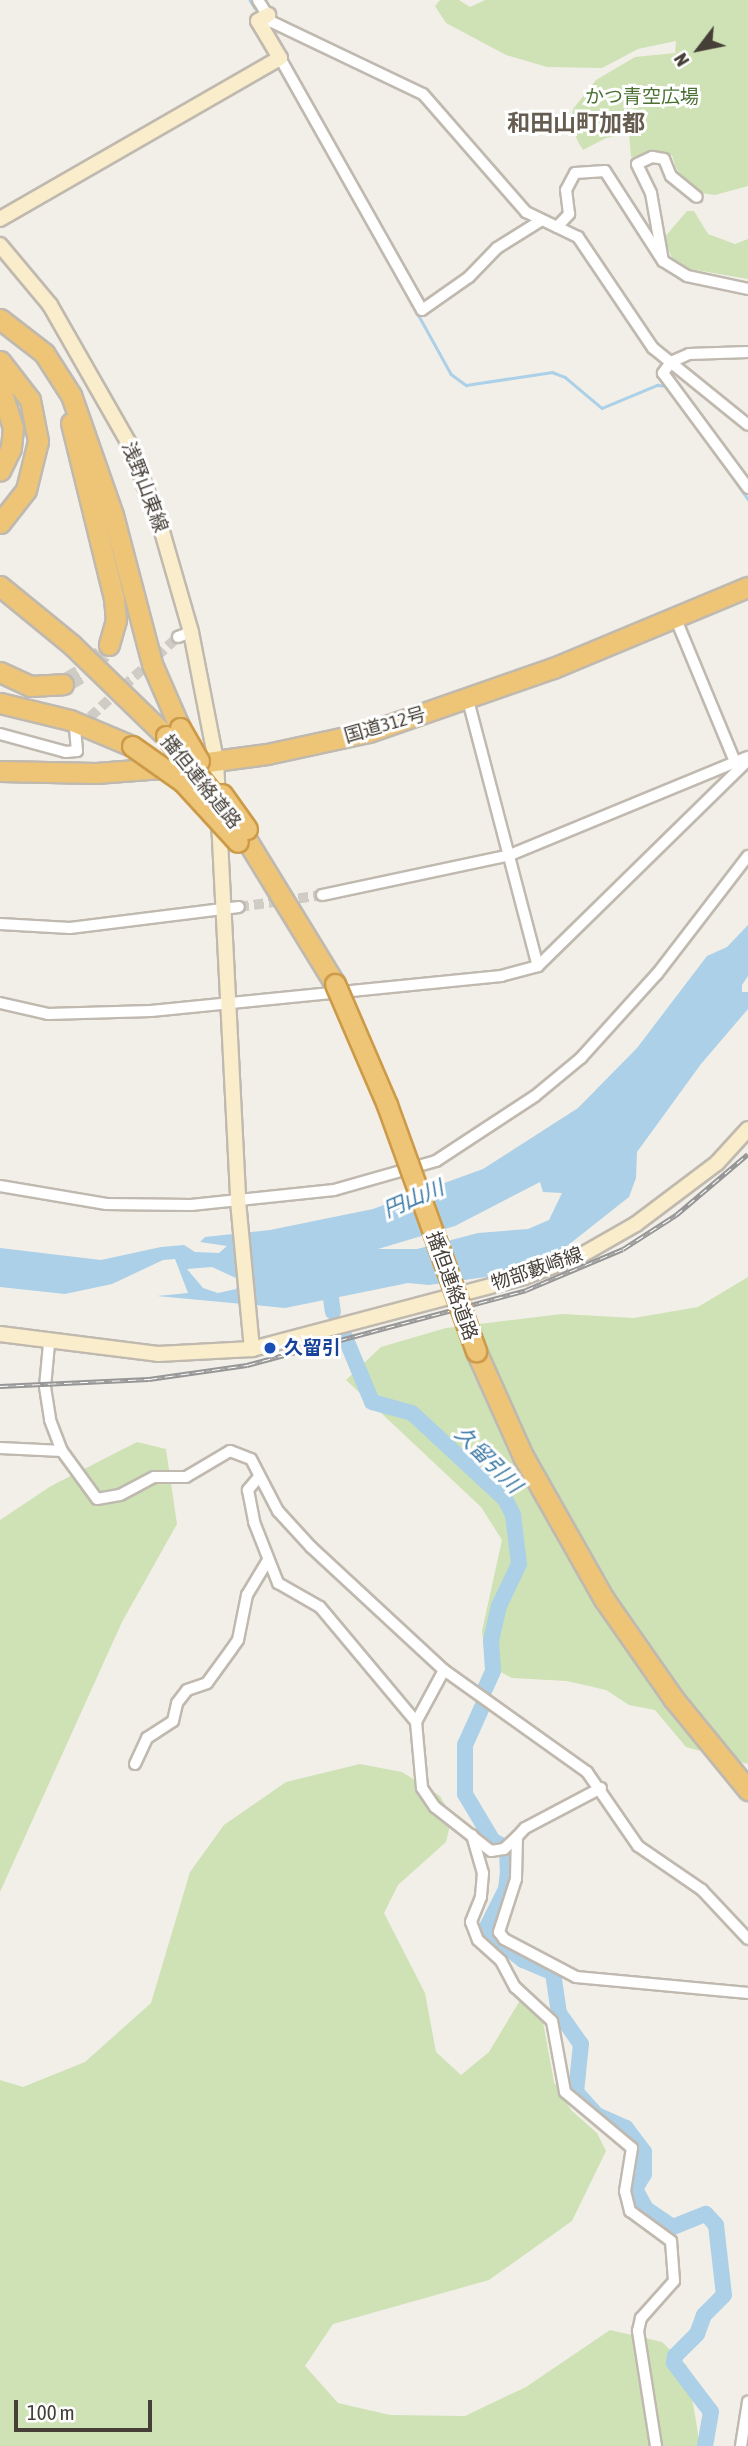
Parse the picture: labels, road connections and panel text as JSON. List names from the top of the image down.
{
  "streets": {
    "highway": ["国道312号", "播但連絡道路"],
    "main road": ["浅野山東線", "物部藪崎線"]
  },
  "crossings": [
    ["浅野山東線", "国道312号"],
    ["浅野山東線", "物部藪崎線"]
  ],
  "districts": ["和田山町加都"],
  "water": ["円山川", "久留引川"],
  "parks": ["かつ青空広場"],
  "places": ["久留引"],
  "scale_bar": "100 m",
  "north": "bottom left"
}
